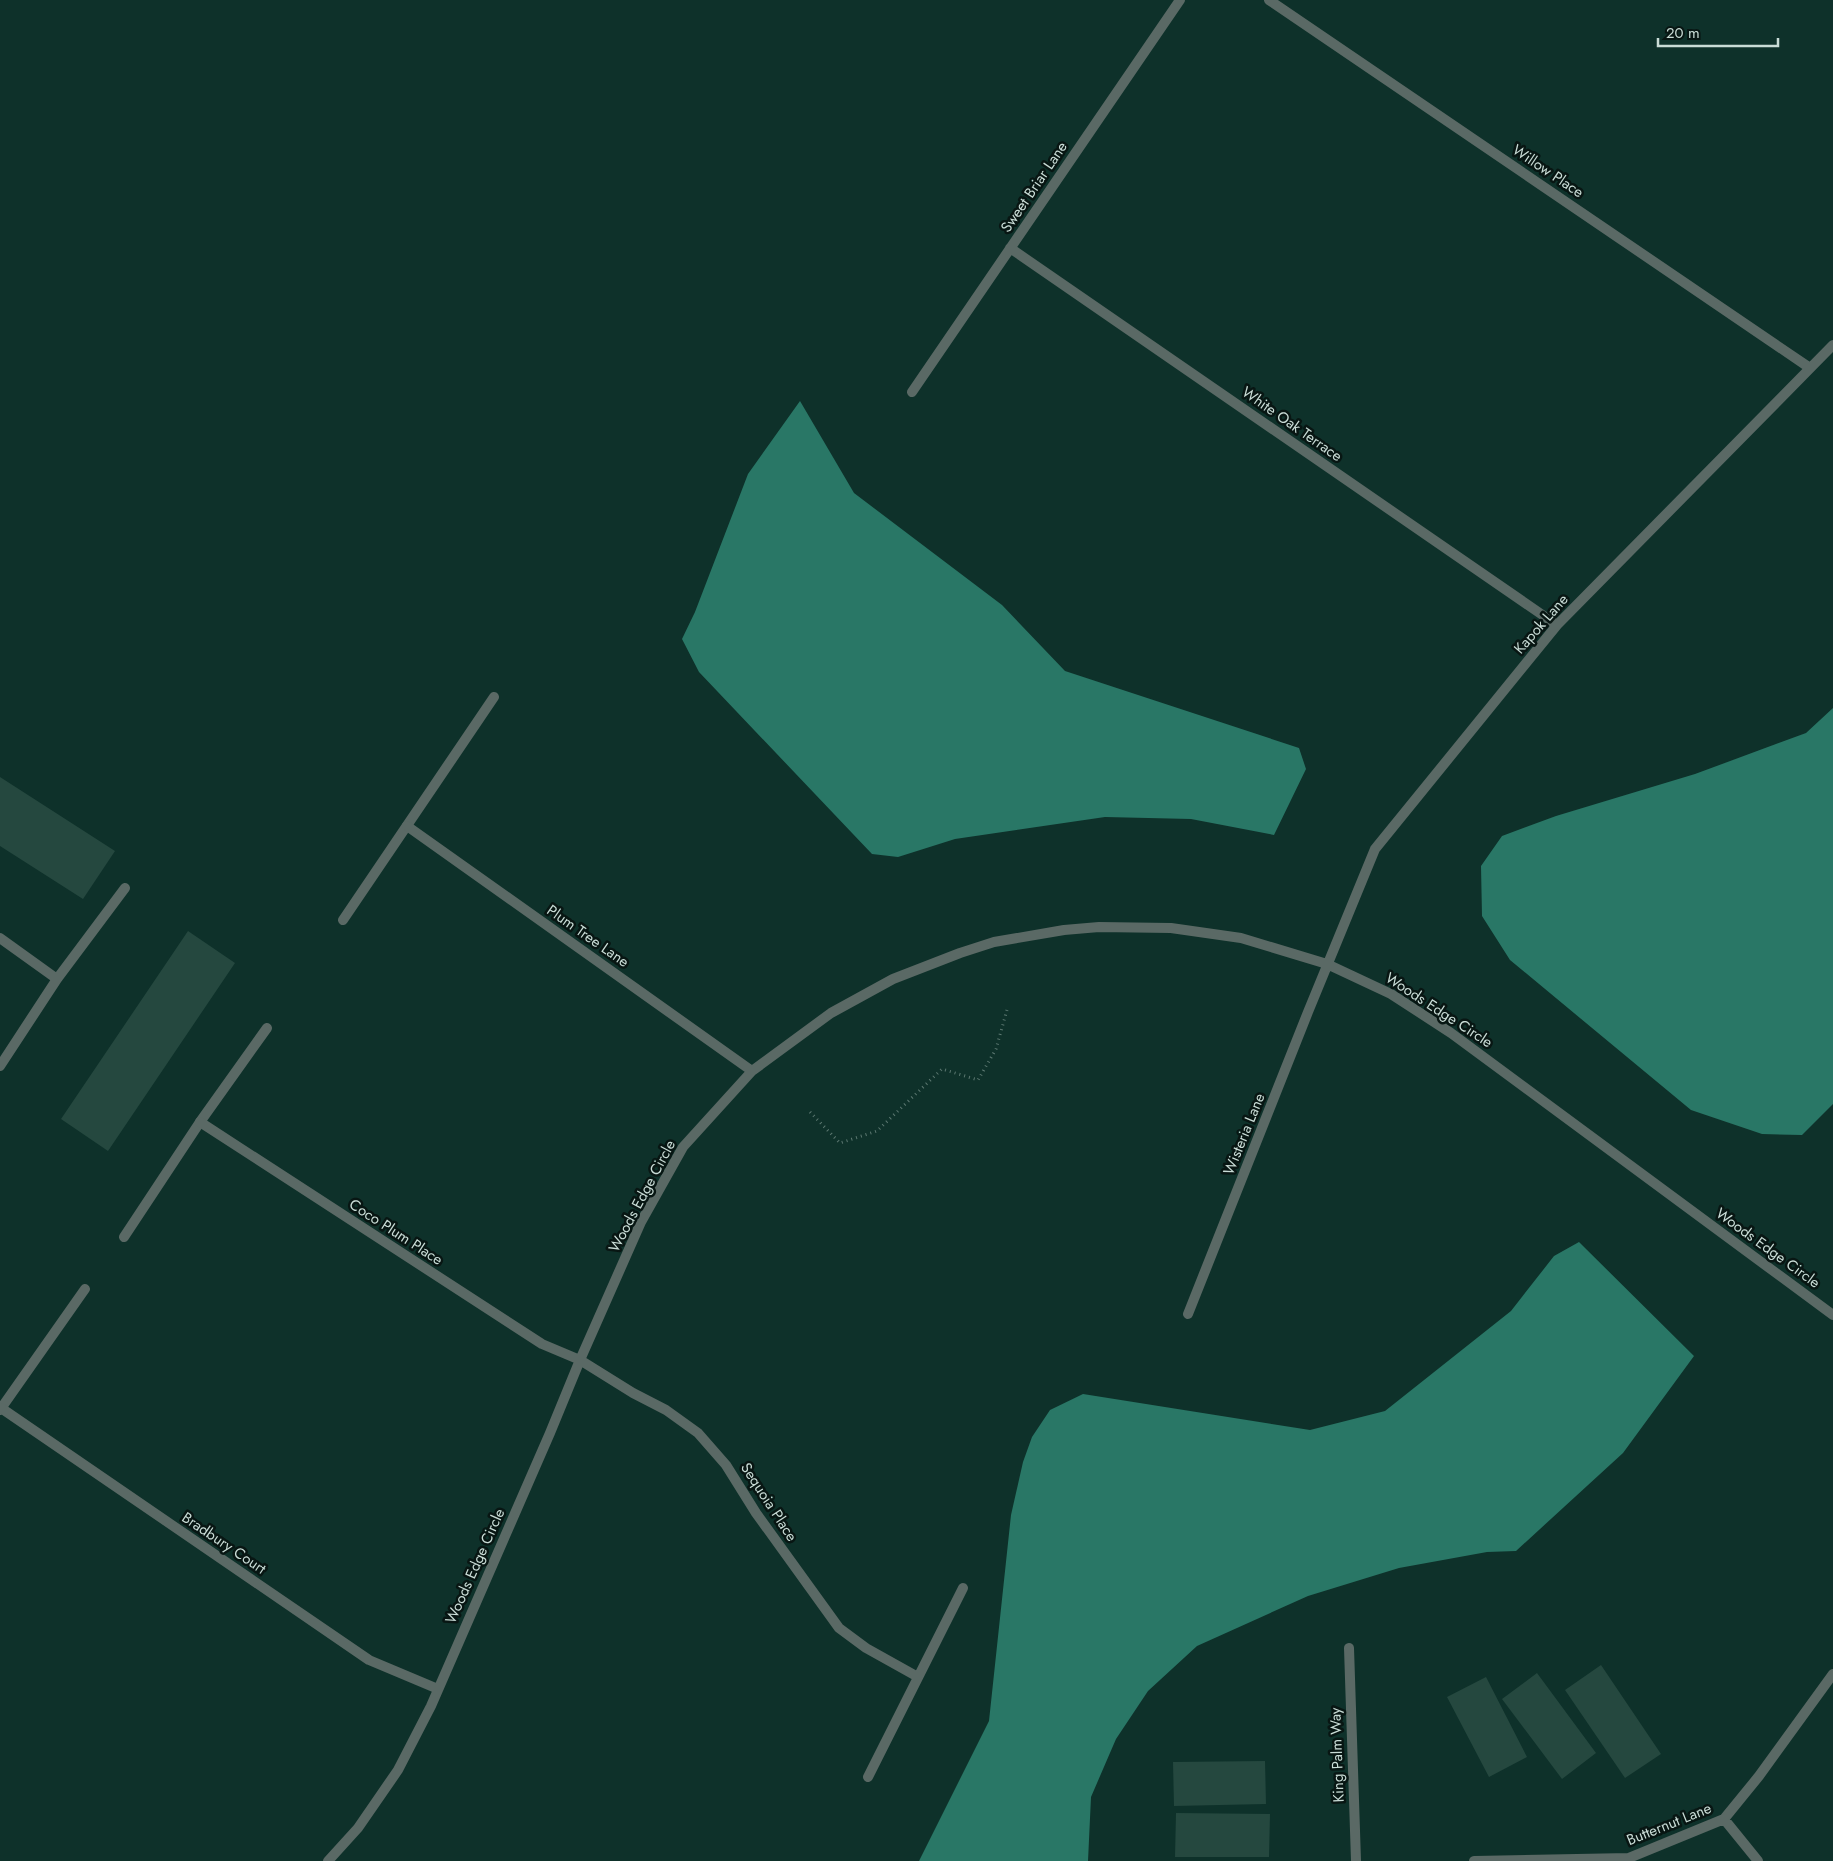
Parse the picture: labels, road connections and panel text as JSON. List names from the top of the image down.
{
  "streets": {
    "street": [
      "Willow Place",
      "Sweet Briar Lane",
      "White Oak Terrace",
      "Kapok Lane",
      "Plum Tree Lane",
      "Woods Edge Circle",
      "Wisteria Lane",
      "Coco Plum Place",
      "Sequoia Place",
      "Bradbury Court",
      "King Palm Way",
      "Butternut Lane"
    ]
  },
  "crossings": [
    ["Willow Place", "Kapok Lane"],
    ["Sweet Briar Lane", "White Oak Terrace"],
    ["White Oak Terrace", "Kapok Lane"],
    ["Kapok Lane", "Woods Edge Circle"],
    ["Kapok Lane", "Wisteria Lane"],
    ["Plum Tree Lane", "Woods Edge Circle"],
    ["Woods Edge Circle", "Wisteria Lane"],
    ["Woods Edge Circle", "Coco Plum Place"],
    ["Woods Edge Circle", "Sequoia Place"],
    ["Woods Edge Circle", "Bradbury Court"],
    ["Coco Plum Place", "Sequoia Place"]
  ],
  "scale_bar": "20 m"
}
